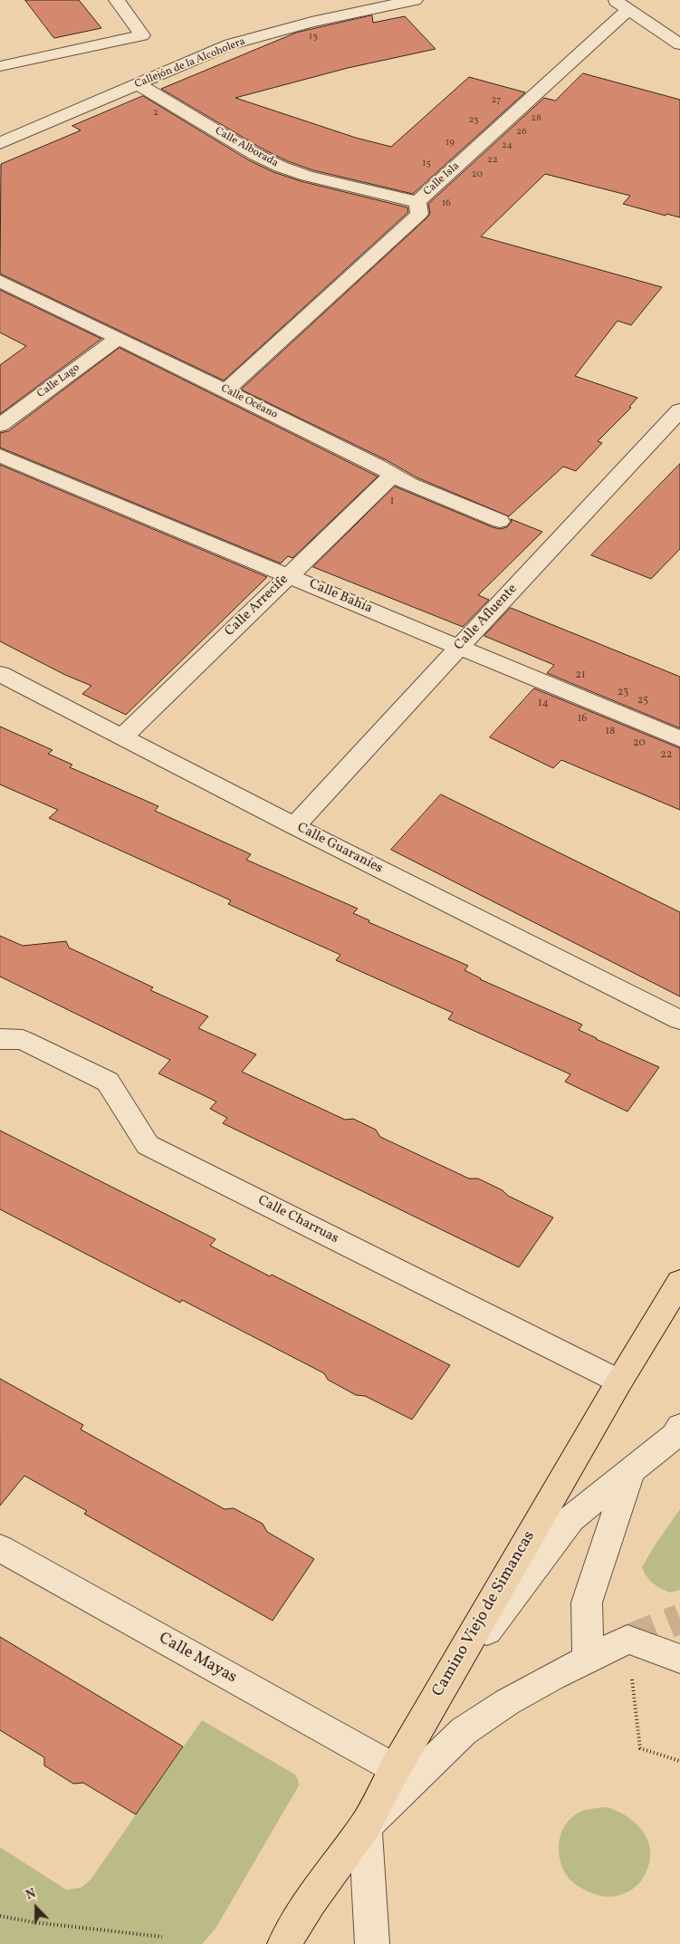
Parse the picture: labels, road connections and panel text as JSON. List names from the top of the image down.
{
  "streets": {
    "main road": ["Camino Viejo de Simancas"],
    "street": [
      "Callejón de la Alcoholera",
      "Calle Alborada",
      "Calle Isla",
      "Calle Lago",
      "Calle Océano",
      "Calle Bahía",
      "Calle Arrecife",
      "Calle Afluente",
      "Calle Guaraníes",
      "Calle Charruas",
      "Calle Mayas"
    ]
  },
  "crossings": [
    ["Callejón de la Alcoholera", "Calle Alborada"],
    ["Calle Alborada", "Calle Isla"],
    ["Calle Isla", "Calle Océano"],
    ["Calle Lago", "Calle Océano"],
    ["Calle Océano", "Calle Arrecife"],
    ["Calle Bahía", "Calle Arrecife"],
    ["Calle Bahía", "Calle Afluente"],
    ["Calle Arrecife", "Calle Guaraníes"],
    ["Calle Afluente", "Calle Guaraníes"],
    ["Calle Charruas", "Camino Viejo de Simancas"],
    ["Camino Viejo de Simancas", "Calle Mayas"]
  ],
  "house_numbers": [
    "13",
    "27",
    "2",
    "28",
    "23",
    "26",
    "19",
    "24",
    "22",
    "15",
    "20",
    "16",
    "1",
    "21",
    "23",
    "25",
    "14",
    "16",
    "18",
    "20",
    "22"
  ],
  "north": "top"
}
